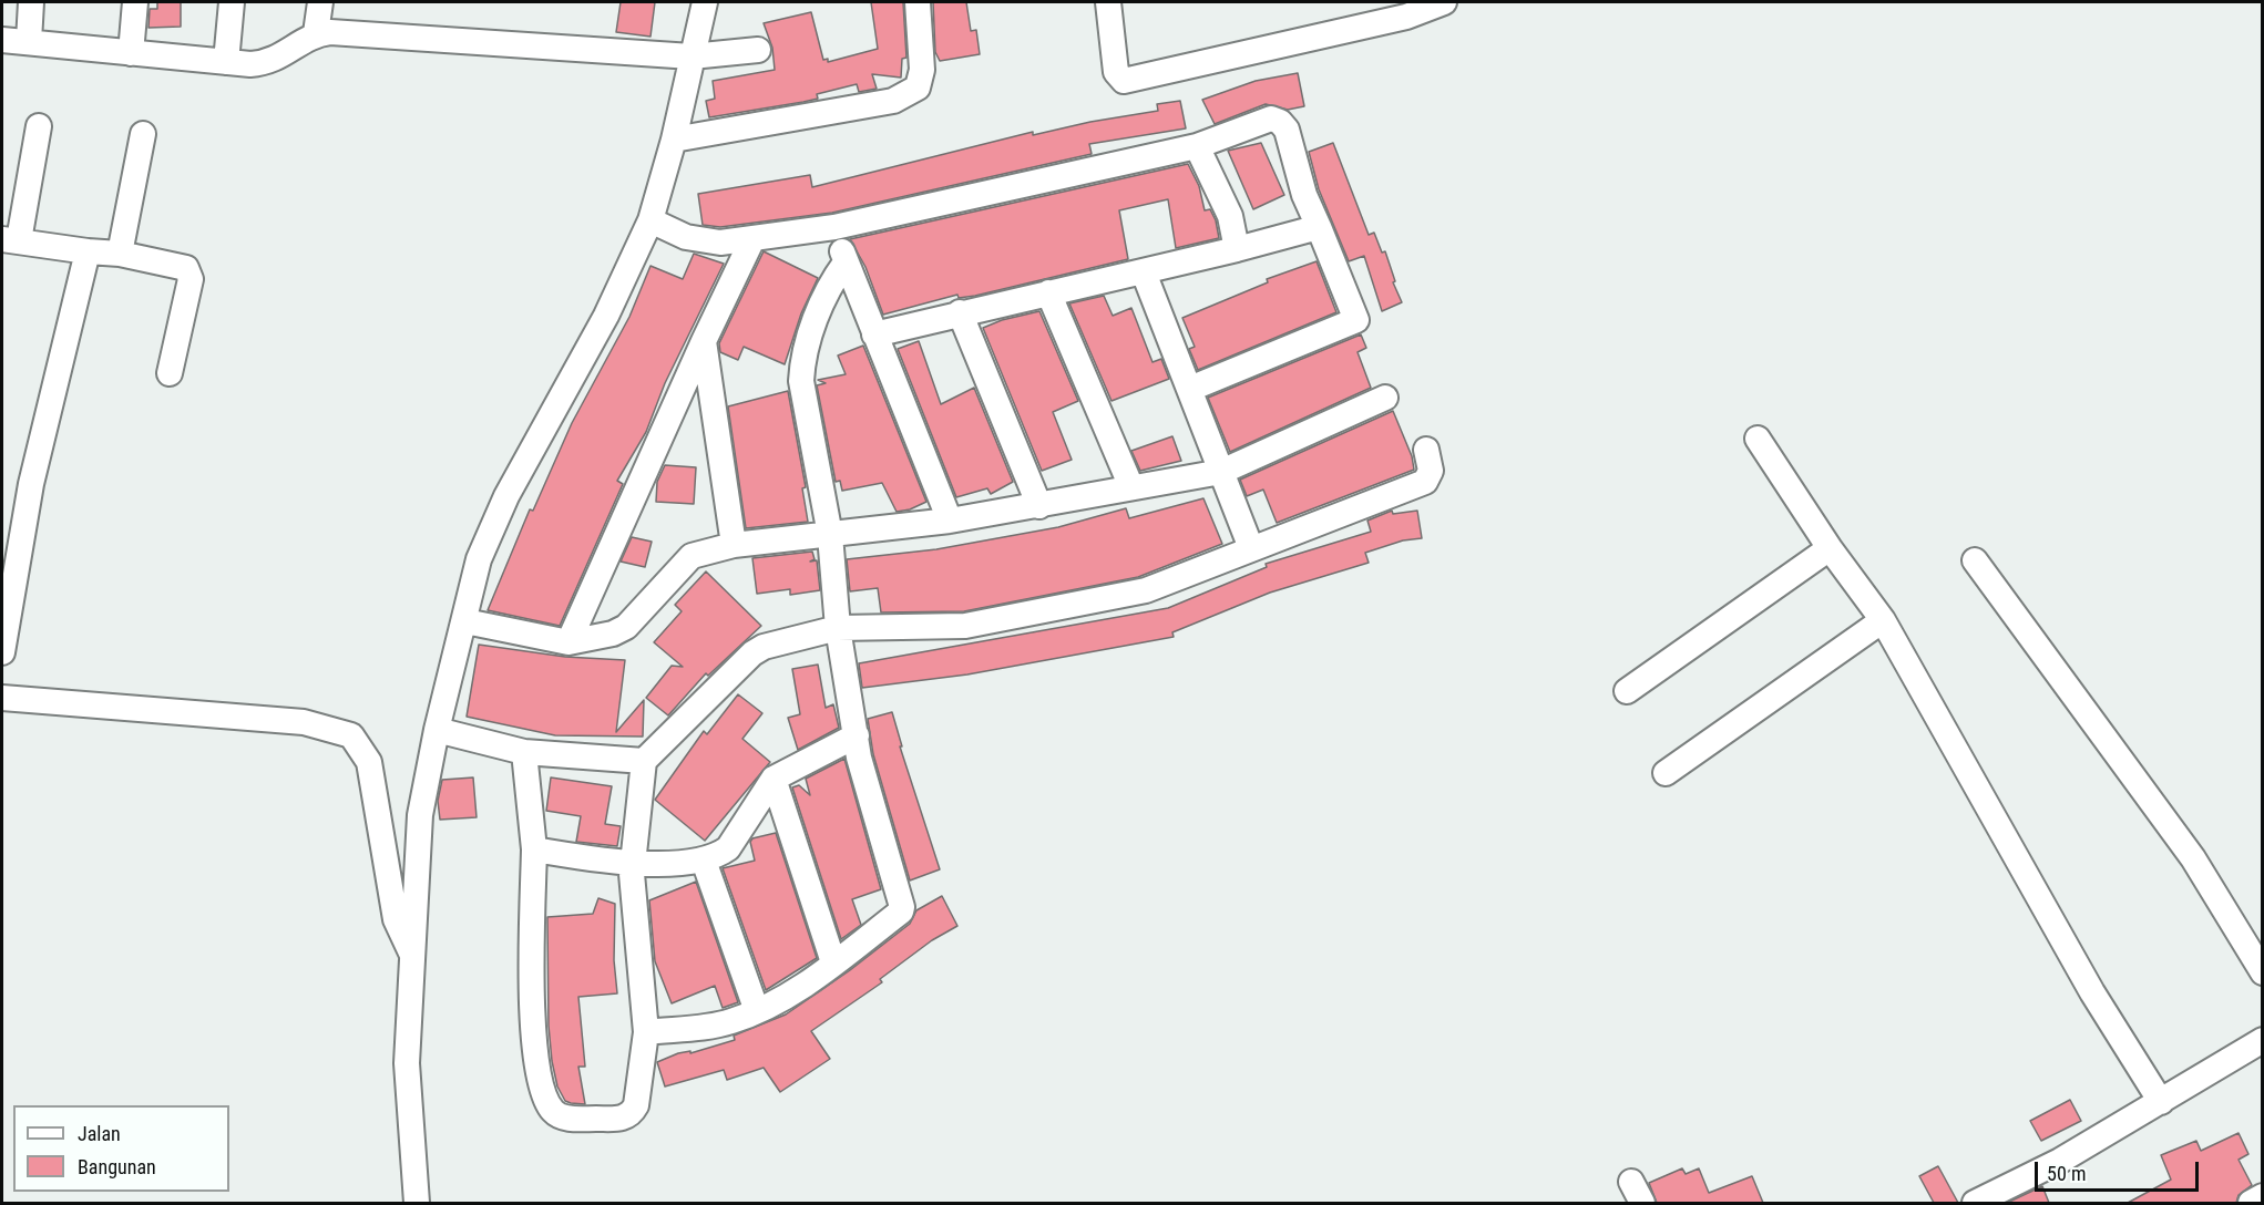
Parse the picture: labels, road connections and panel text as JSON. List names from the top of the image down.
{
  "legend": ["Jalan", "Bangunan"],
  "scale_bar": "50 m"
}
